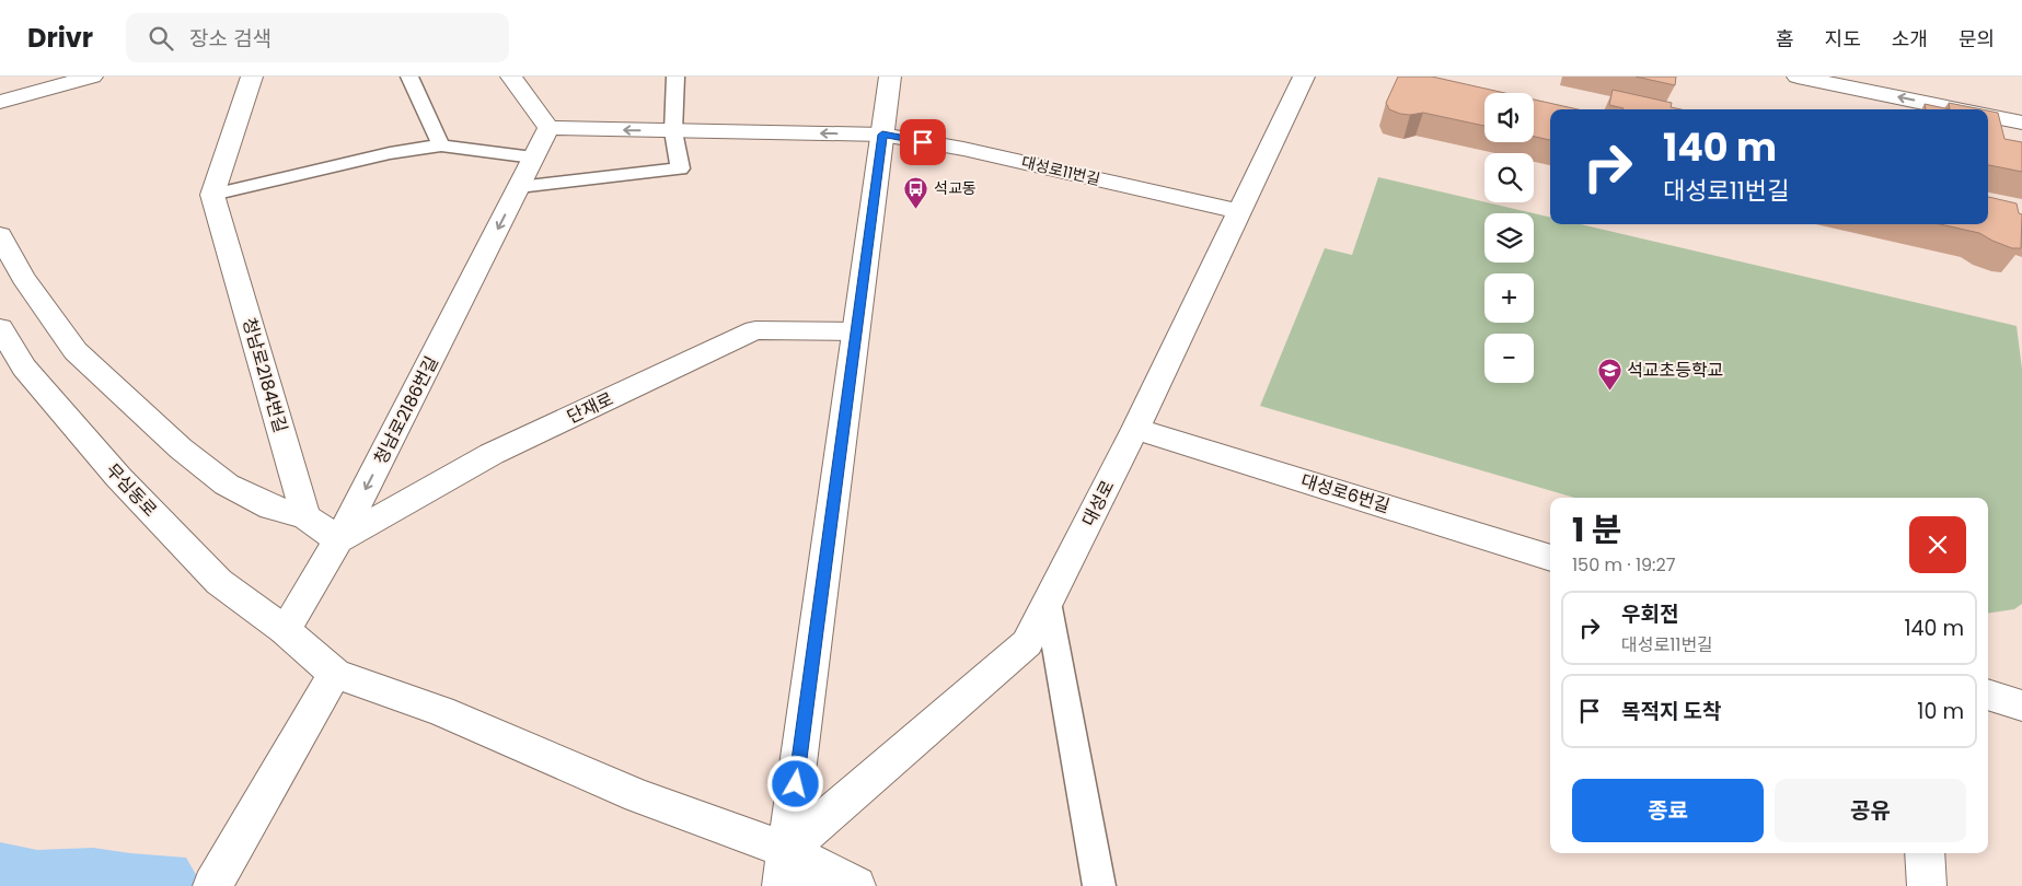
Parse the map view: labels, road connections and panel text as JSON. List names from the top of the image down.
{
  "streets": {
    "street": [
      "대성로11번길",
      "청남로2184번길",
      "단재로",
      "청남로2186번길",
      "무심동로",
      "대성로6번길",
      "대성로"
    ]
  },
  "crossings": [
    ["대성로11번길", "대성로"],
    ["단재로", "청남로2186번길"],
    ["청남로2186번길", "무심동로"],
    ["대성로6번길", "대성로"]
  ],
  "one_way": ["청남로2186번길"],
  "places": {
    "bus stop": ["석교동"],
    "school or university": ["석교초등학교"]
  },
  "page": {
    "header": "Drivr",
    "search": "장소 검색",
    "nav": [
      "홈",
      "지도",
      "소개",
      "문의"
    ],
    "map_buttons": ["+", "−"],
    "turn": ["140 m", "대성로11번길"],
    "heading": ["1 분", "150 m · 19:27"],
    "list": [
      {
        "name": "우회전",
        "note": "대성로11번길",
        "value": "140 m"
      },
      {
        "name": "목적지 도착",
        "value": "10 m"
      }
    ],
    "buttons": ["종료", "공유"]
  }
}
